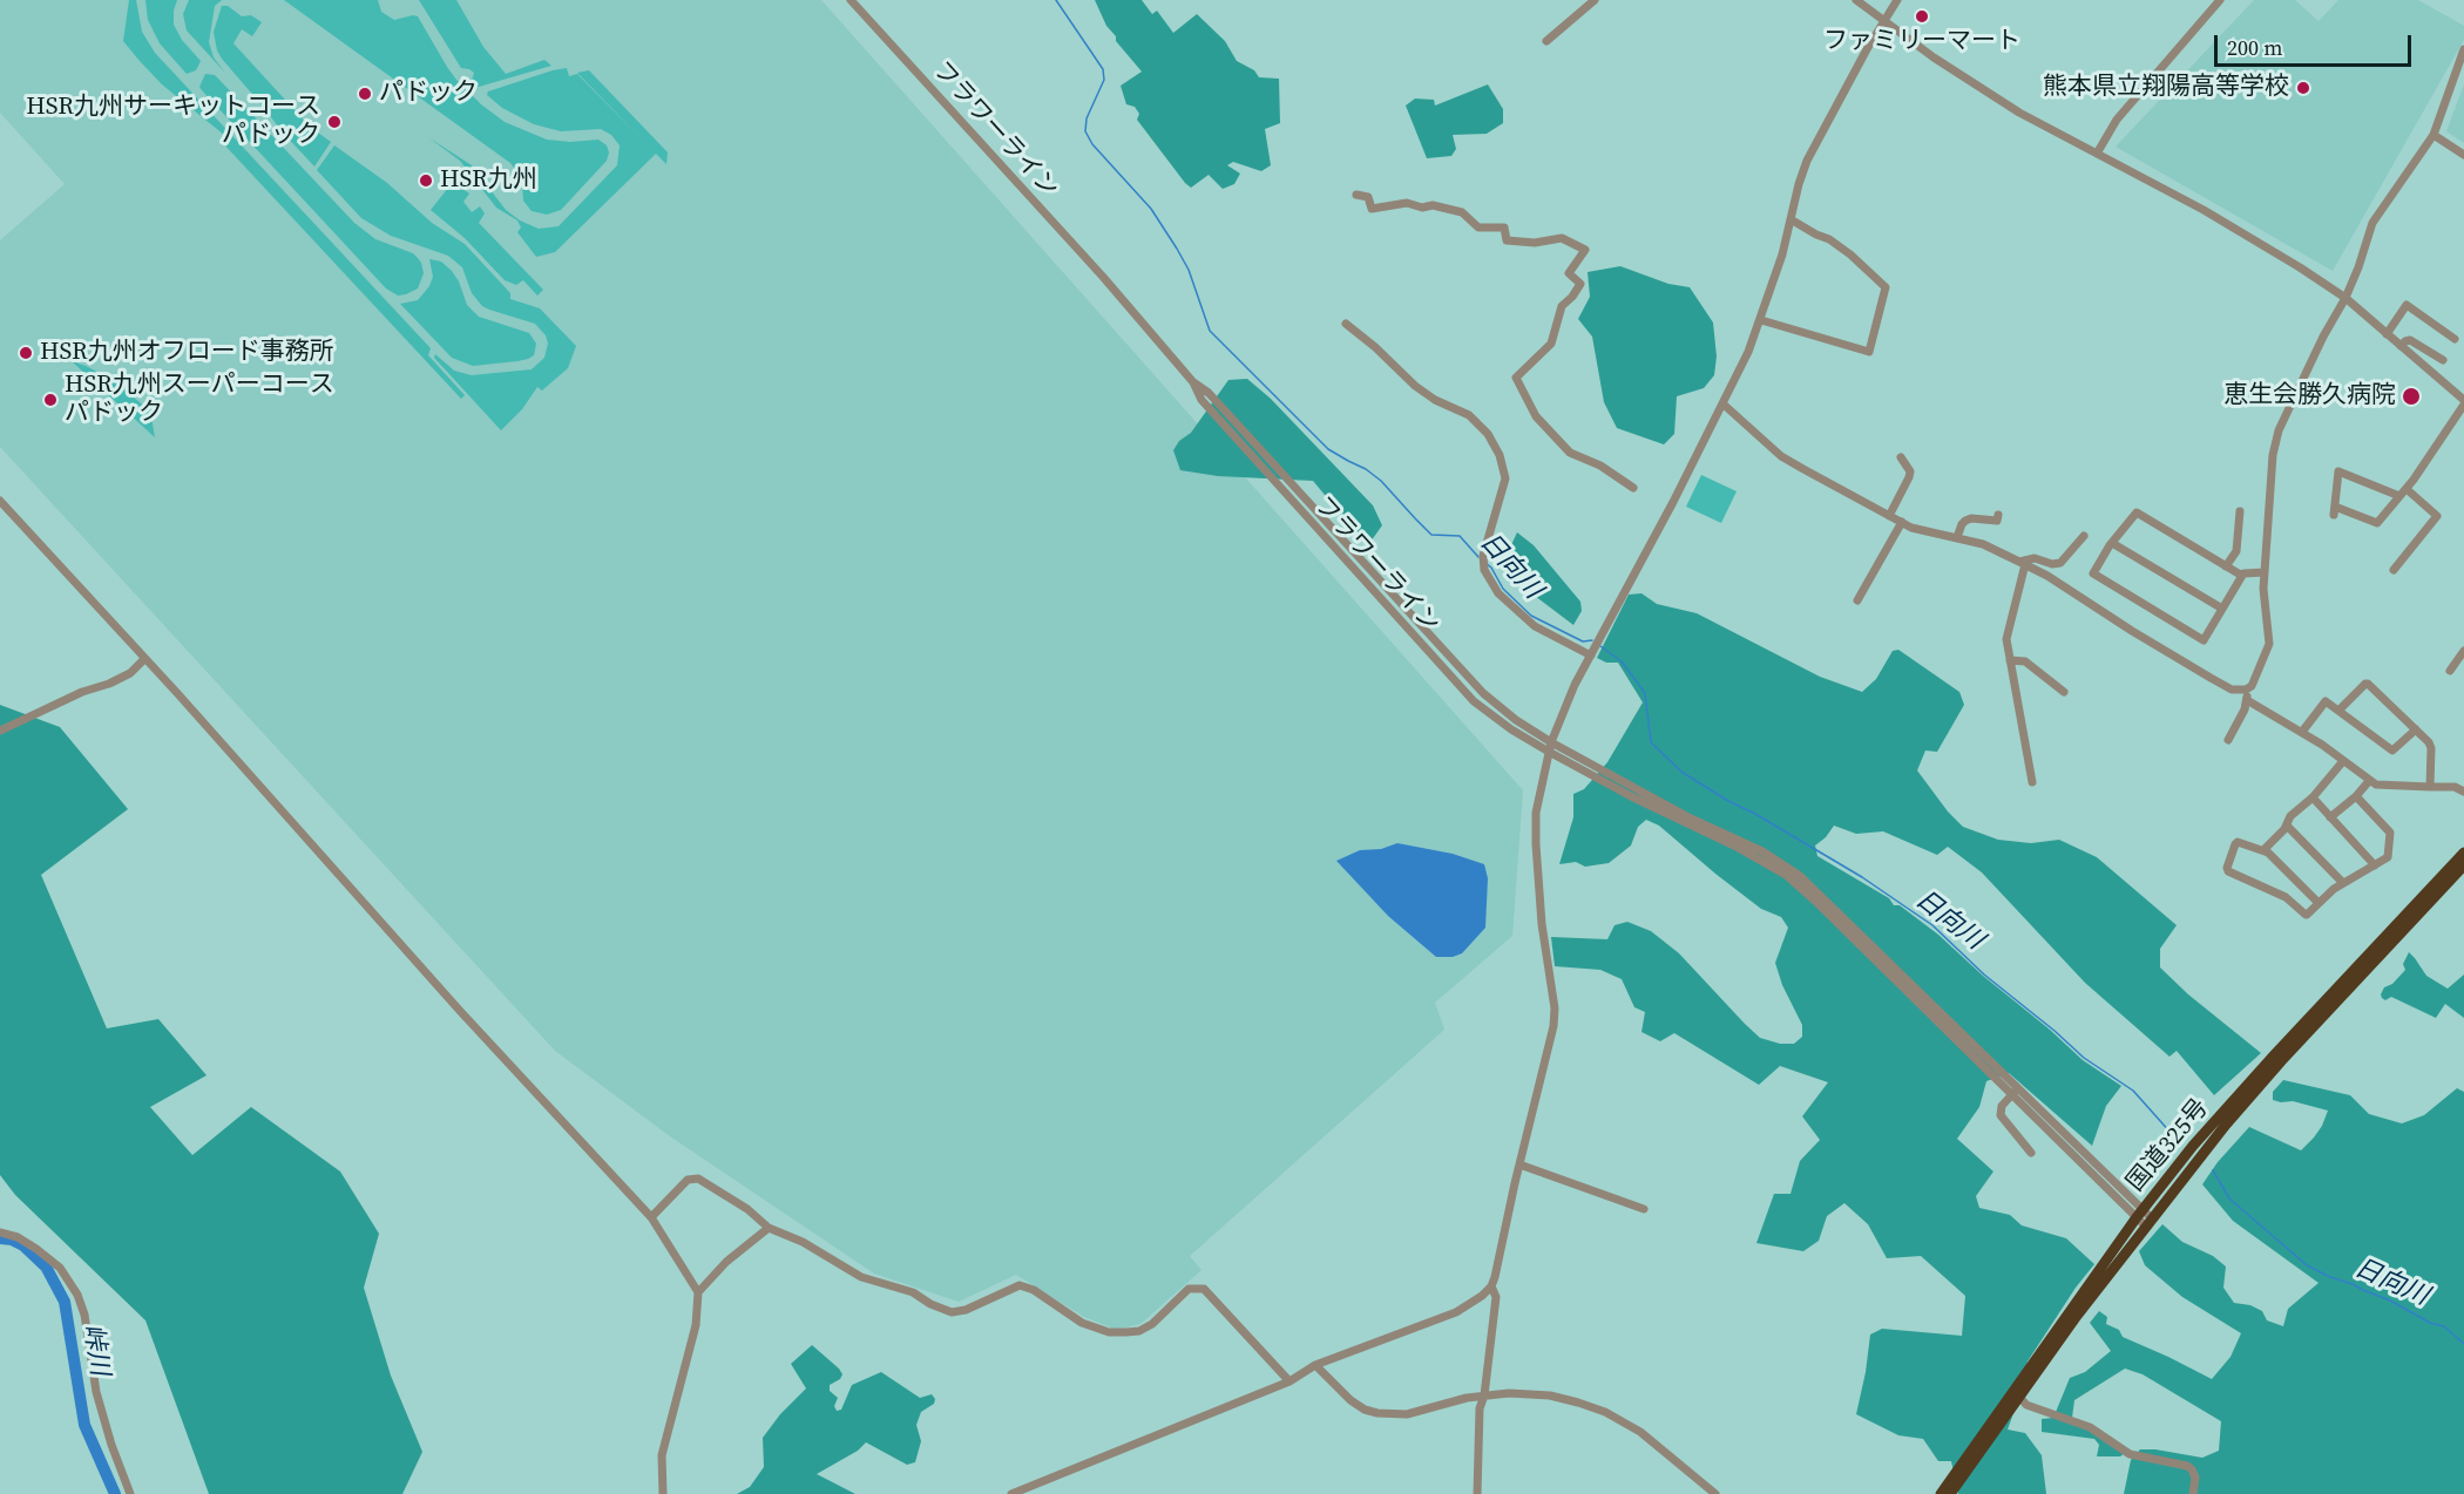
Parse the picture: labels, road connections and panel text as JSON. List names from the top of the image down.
{
  "streets": {
    "highway": ["国道325号"],
    "street": ["フラワーライン"]
  },
  "water": ["日向川", "峠川"],
  "places": [
    "ファミリーマート",
    "熊本県立翔陽高等学校",
    "パドック",
    "HSR九州サーキットコース パドック",
    "HSR九州",
    "HSR九州オフロード事務所",
    "恵生会勝久病院",
    "HSR九州スーパーコース パドック"
  ],
  "scale_bar": "200 m"
}
